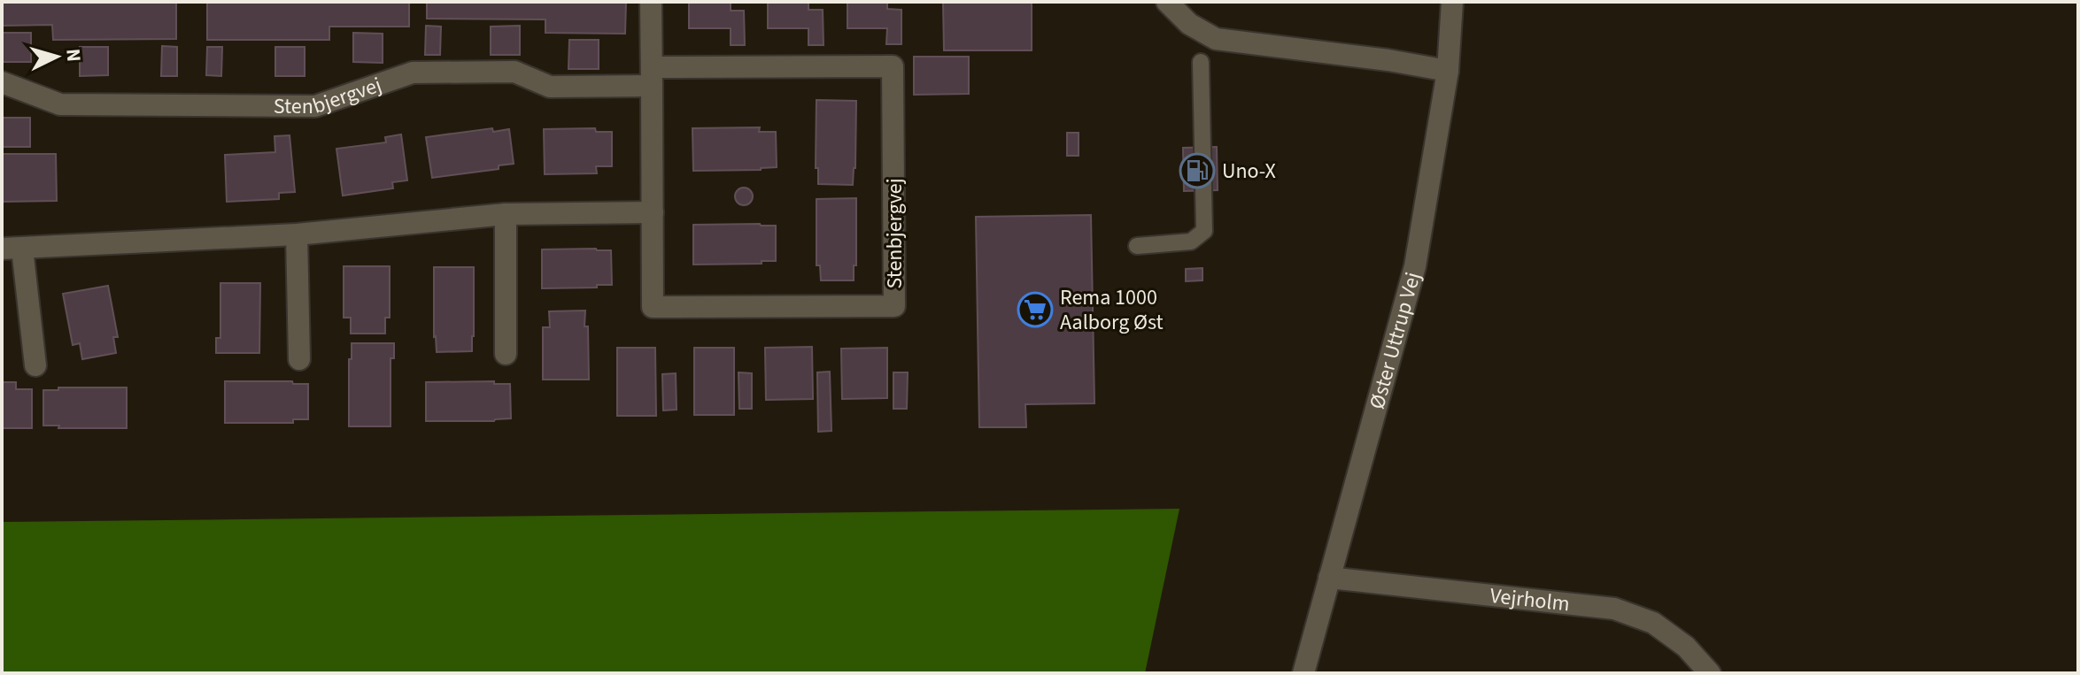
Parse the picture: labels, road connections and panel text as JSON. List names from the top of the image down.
{
  "streets": {
    "street": ["Stenbjergvej", "Øster Uttrup Vej", "Vejrholm"]
  },
  "crossings": [
    ["Øster Uttrup Vej", "Vejrholm"]
  ],
  "places": {
    "fuel station": ["Uno-X"],
    "supermarket": ["Rema 1000 Aalborg Øst"]
  },
  "north": "right"
}
